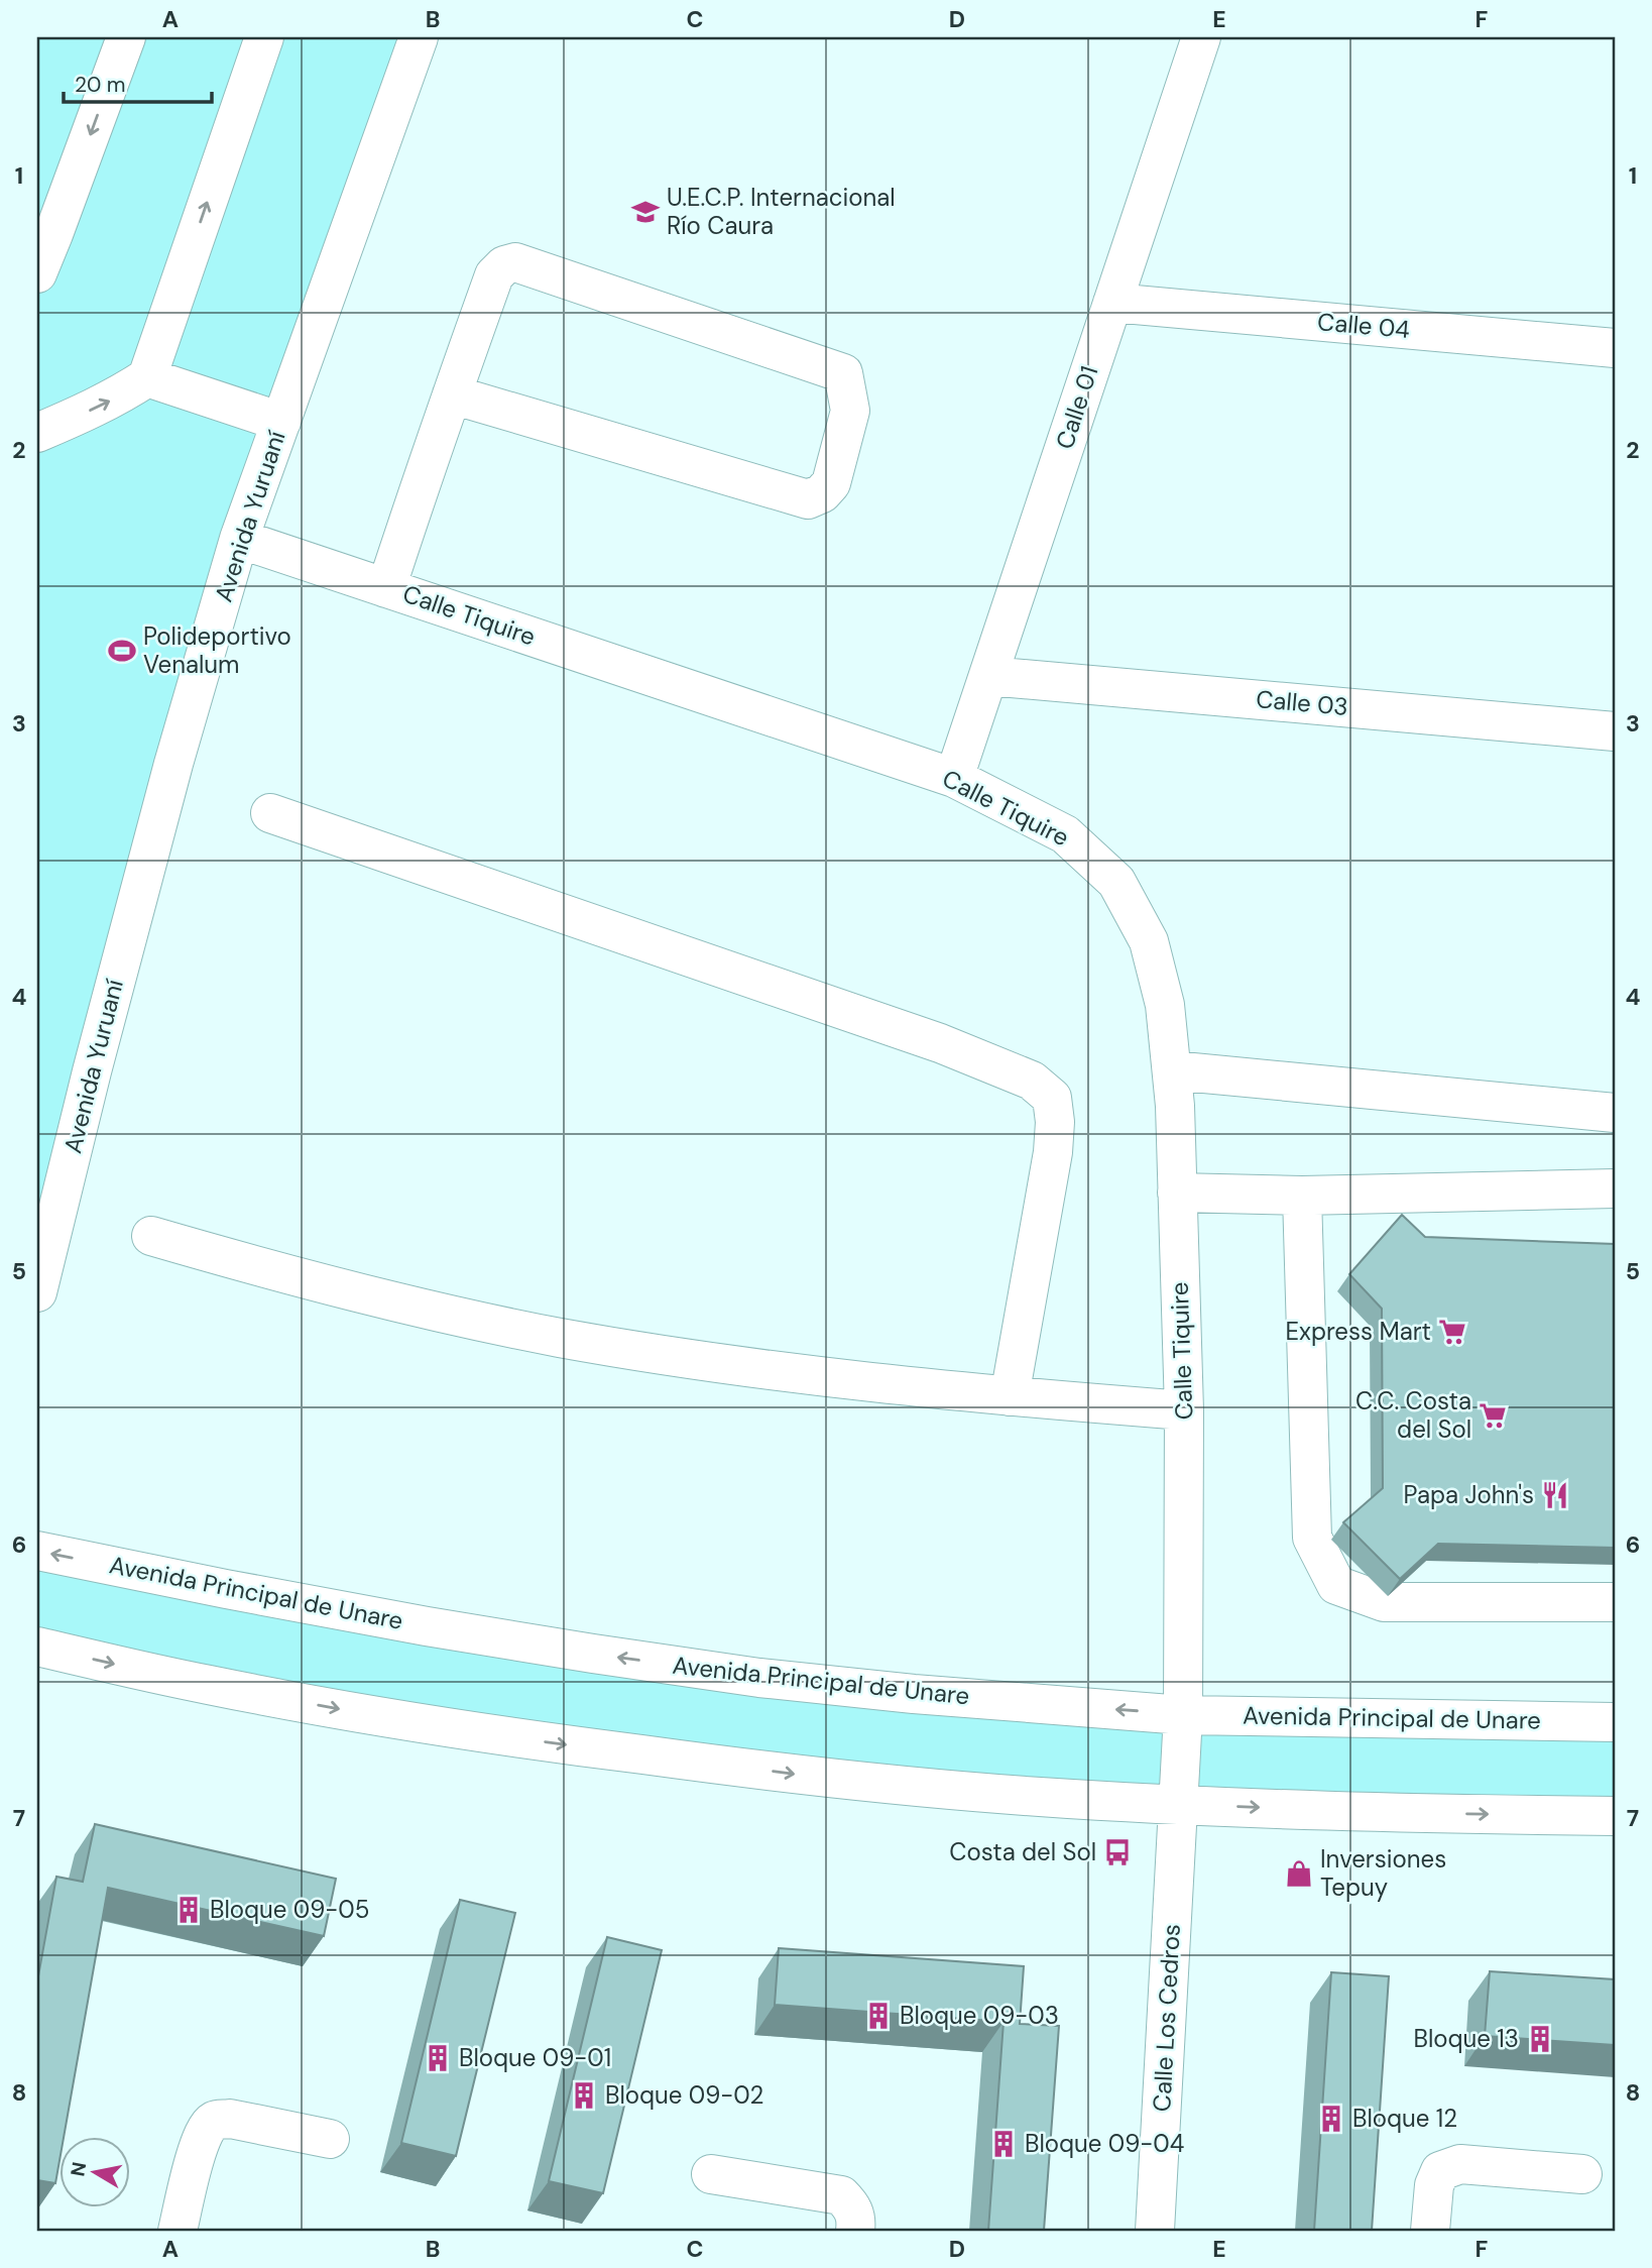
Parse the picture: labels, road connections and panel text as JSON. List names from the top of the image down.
{
  "streets": {
    "street": [
      "Calle 04",
      "Calle 01",
      "Avenida Yuruaní",
      "Calle Tiquire",
      "Calle 03",
      "Avenida Principal de Unare",
      "Calle Los Cedros"
    ]
  },
  "crossings": [
    ["Calle 04", "Calle 01"],
    ["Calle 01", "Calle Tiquire"],
    ["Calle 01", "Calle 03"],
    ["Avenida Yuruaní", "Calle Tiquire"],
    ["Calle Tiquire", "Avenida Principal de Unare"],
    ["Calle Tiquire", "Calle Los Cedros"]
  ],
  "places": {
    "school or university": ["U.E.C.P. Internacional Río Caura"],
    "sports": ["Polideportivo Venalum"],
    "supermarket": ["Express Mart", "C.C. Costa del Sol"],
    "restaurant": ["Papa John's"],
    "bus stop": ["Costa del Sol"],
    "shop": ["Inversiones Tepuy"],
    "building": [
      "Bloque 09-05",
      "Bloque 09-03",
      "Bloque 13",
      "Bloque 09-01",
      "Bloque 09-02",
      "Bloque 12",
      "Bloque 09-04"
    ]
  },
  "scale_bar": "20 m",
  "north": "left",
  "grid": {
    "columns": [
      "A",
      "B",
      "C",
      "D",
      "E",
      "F"
    ],
    "rows": [
      "1",
      "2",
      "3",
      "4",
      "5",
      "6",
      "7",
      "8"
    ]
  }
}
